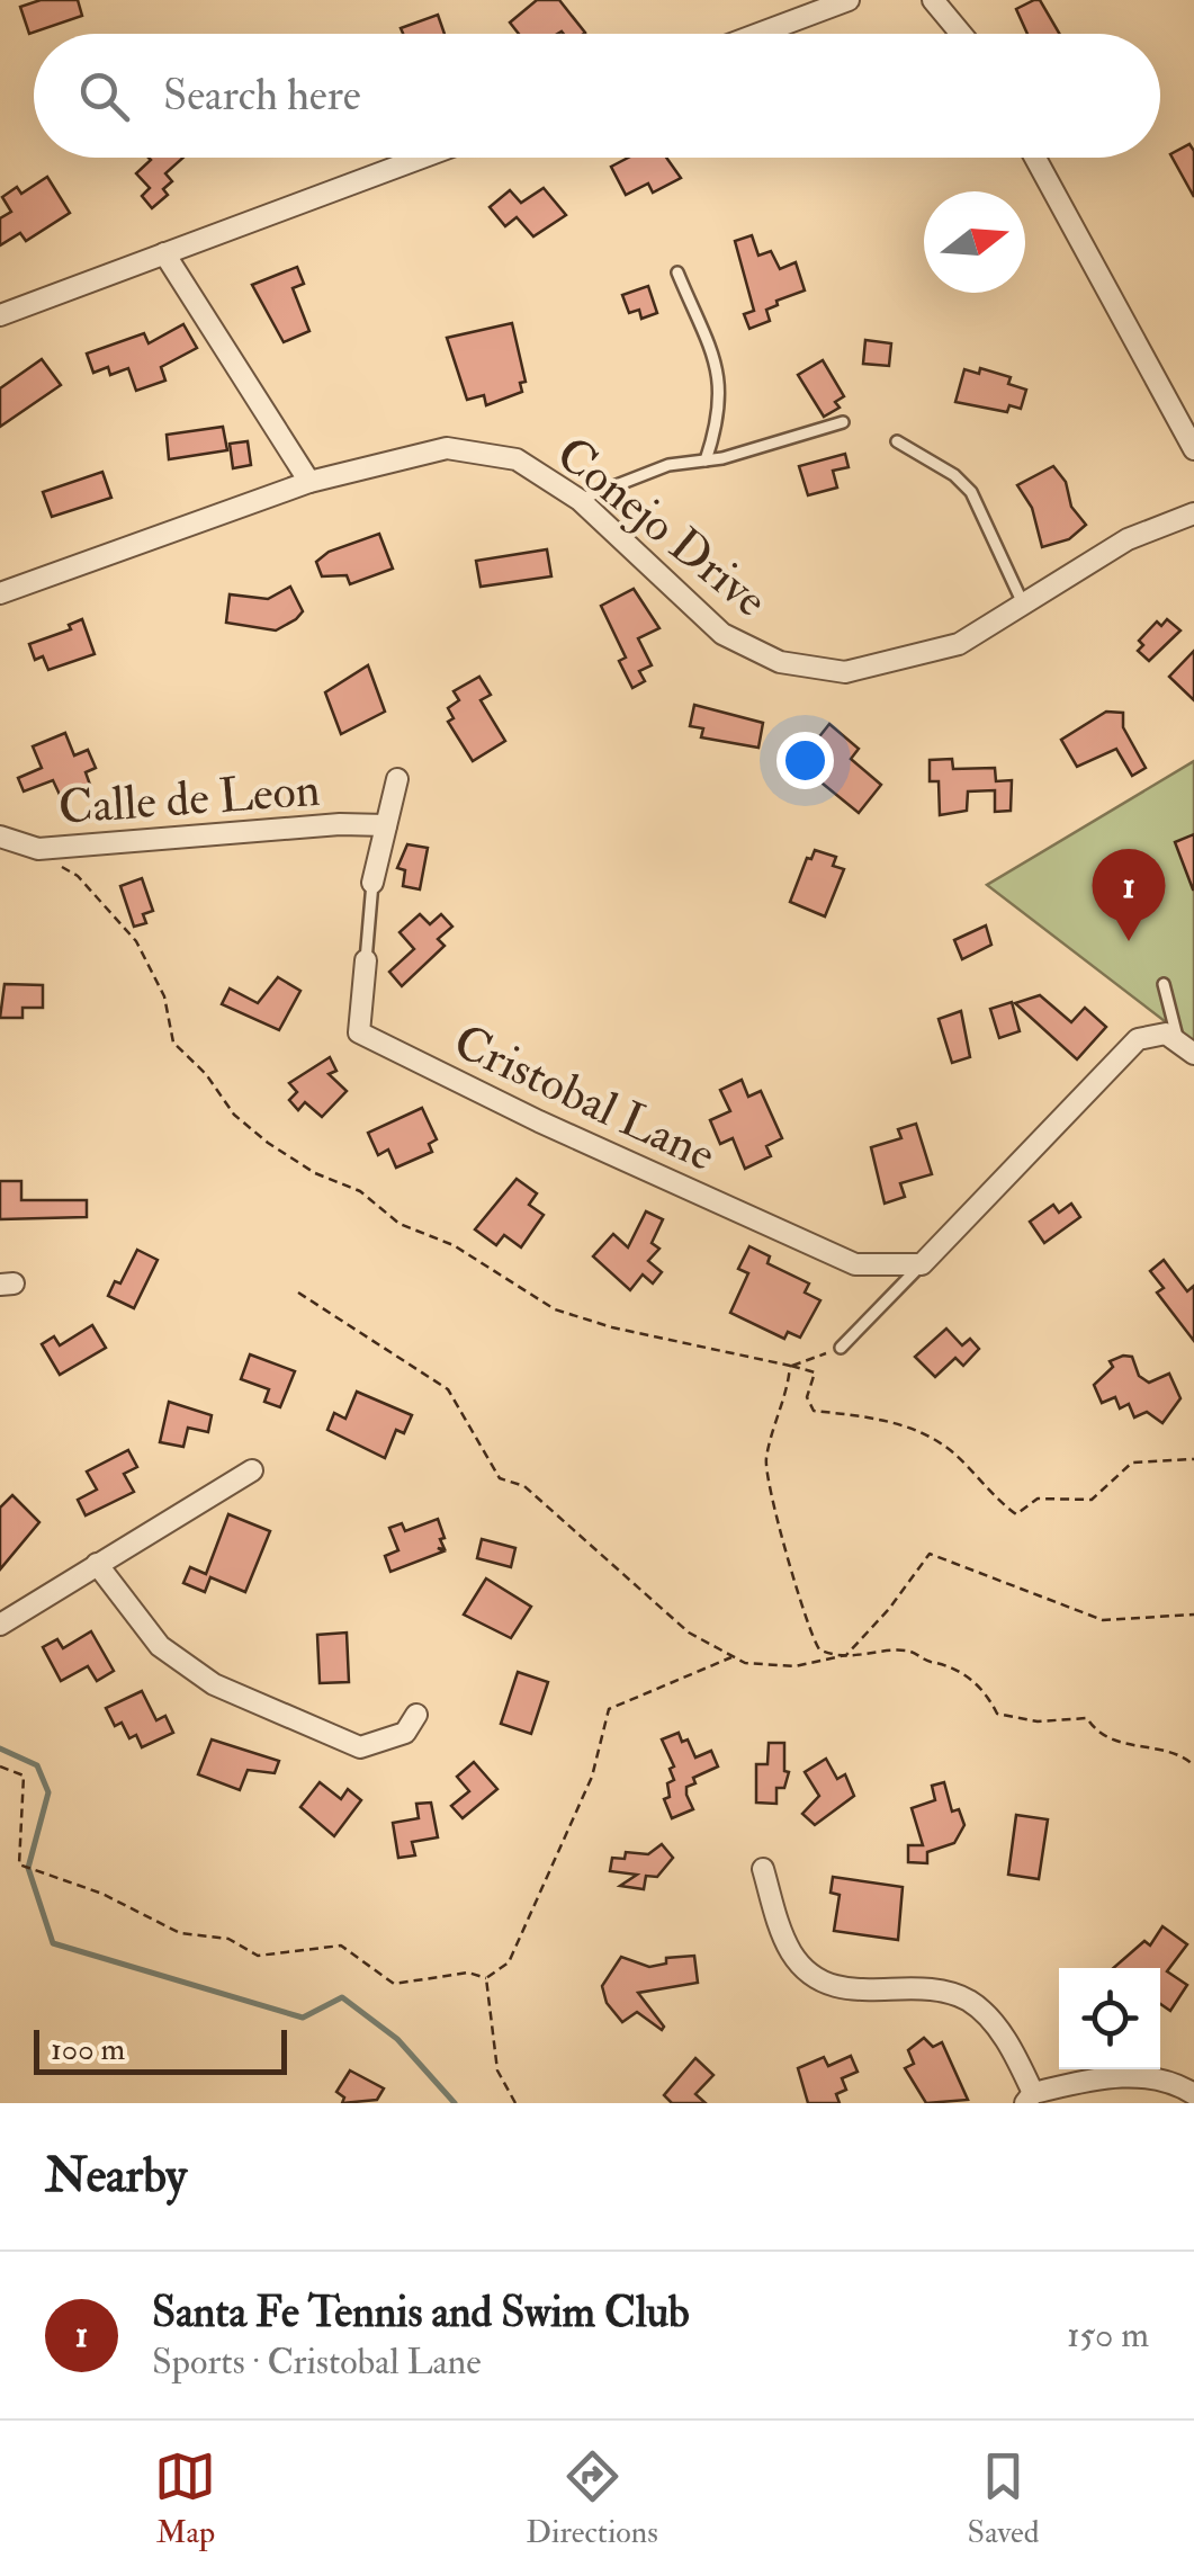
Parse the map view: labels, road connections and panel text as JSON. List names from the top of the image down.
{
  "streets": {
    "street": ["Conejo Drive", "Calle de Leon", "Cristobal Lane"]
  },
  "crossings": [
    ["Calle de Leon", "Cristobal Lane"]
  ],
  "scale_bar": "100 m",
  "north": "right",
  "page": {
    "search": "Search here",
    "pins": "1",
    "scale": "100 m",
    "heading": "Nearby",
    "list": [
      {
        "mark": "1",
        "name": "Santa Fe Tennis and Swim Club",
        "note": "Sports · Cristobal Lane",
        "value": "150 m"
      }
    ],
    "nav": ["Map", "Directions", "Saved"]
  }
}
